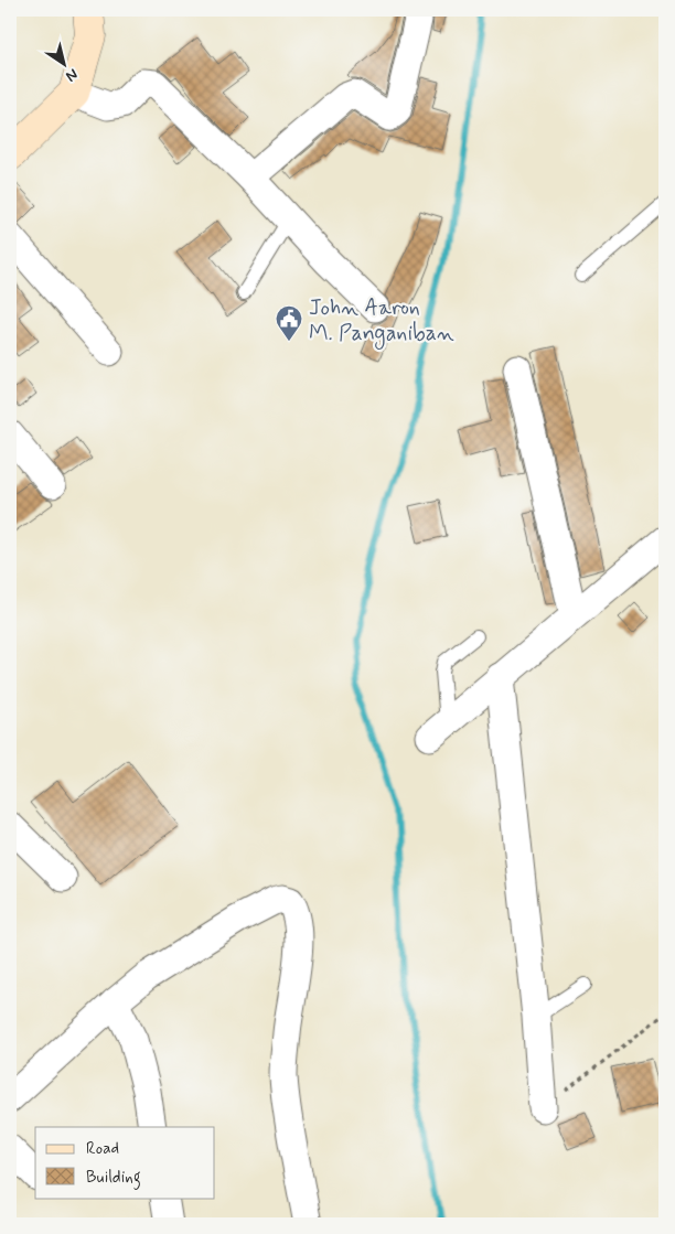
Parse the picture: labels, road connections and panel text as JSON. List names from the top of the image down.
{
  "places": {
    "public building": ["John Aaron M. Panganiban"]
  },
  "legend": ["Road", "Building"],
  "north": "bottom right"
}
